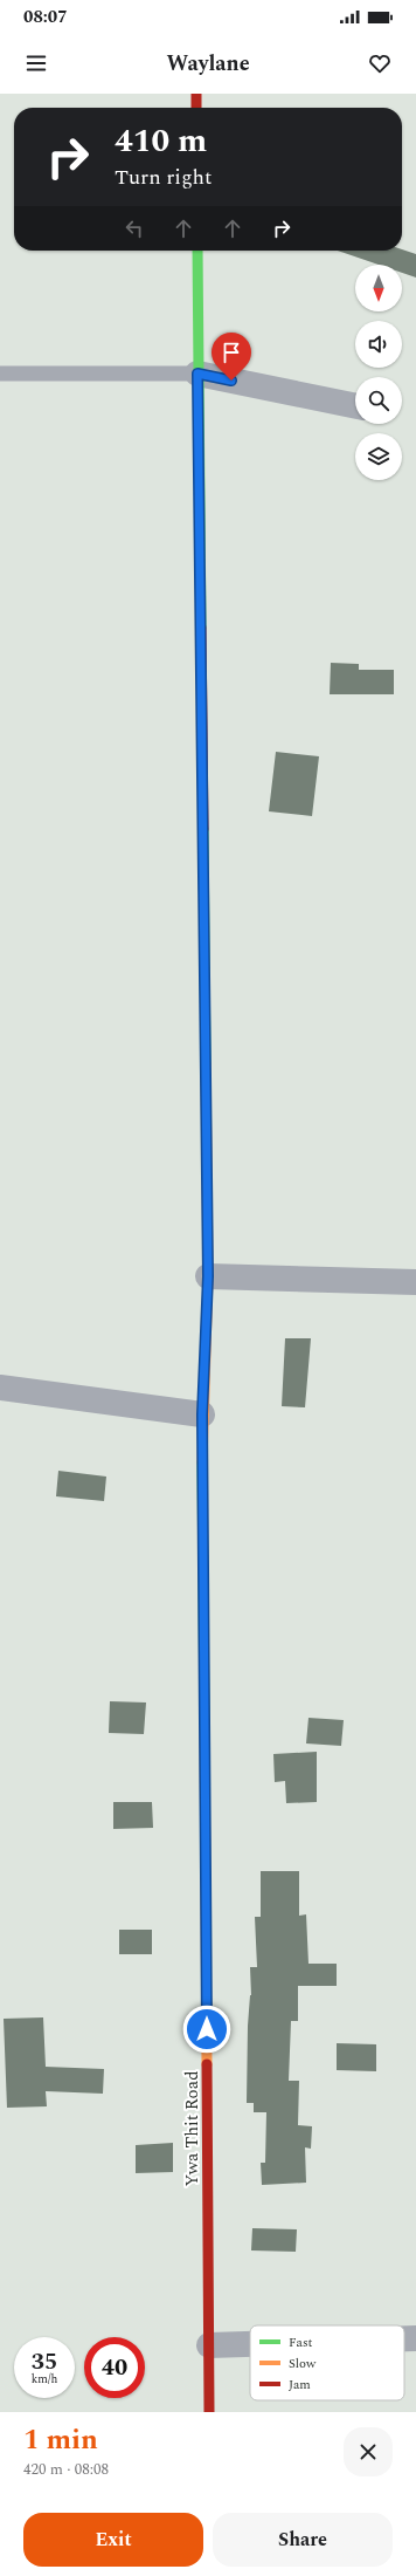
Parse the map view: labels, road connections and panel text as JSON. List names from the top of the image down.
{
  "streets": {
    "street": ["Ywa Thit Road"]
  },
  "legend": ["Fast", "Slow", "Jam"],
  "north": "bottom",
  "page": {
    "status": "08:07",
    "header": "Waylane",
    "turn": ["410 m", "Turn right"],
    "speed": "35 km/h",
    "limit": "40",
    "heading": ["1 min", "420 m · 08:08"],
    "buttons": ["Exit", "Share"]
  }
}
